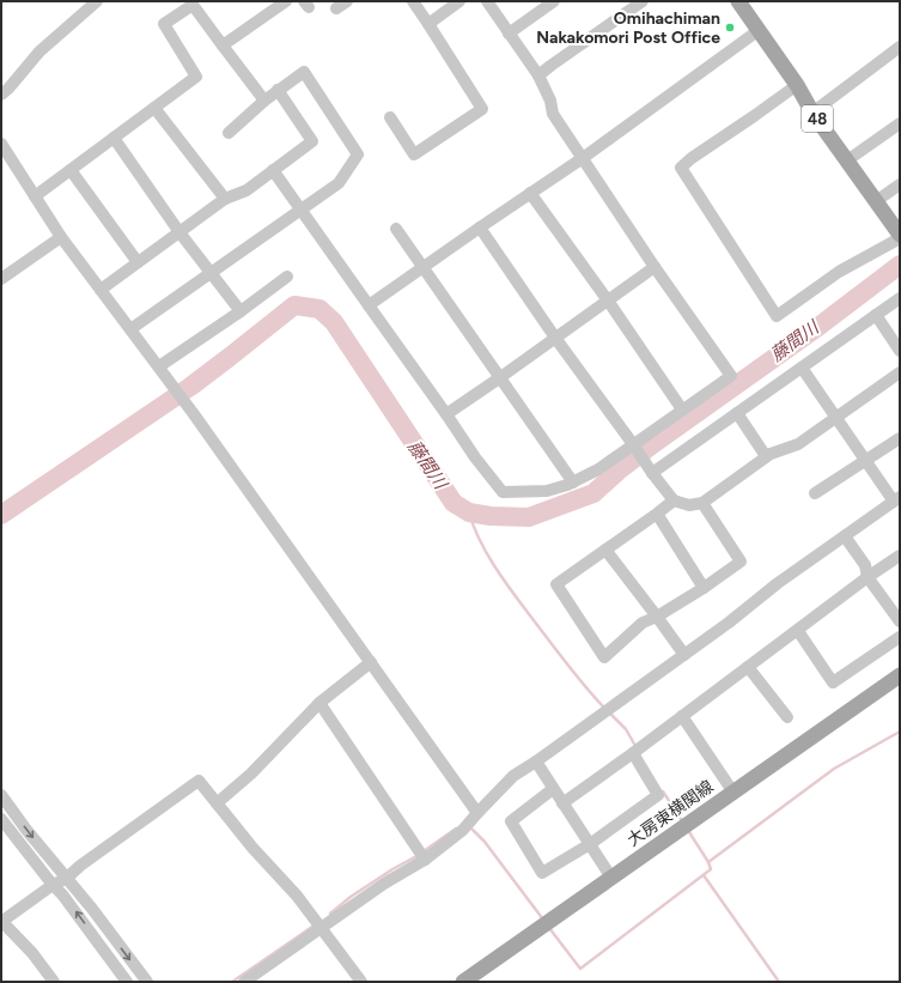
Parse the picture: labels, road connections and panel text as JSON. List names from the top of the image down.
{
  "streets": {
    "main road": ["48", "大房東横関線"]
  },
  "water": ["藤間川"],
  "places": ["Omihachiman Nakakomori Post Office"]
}
